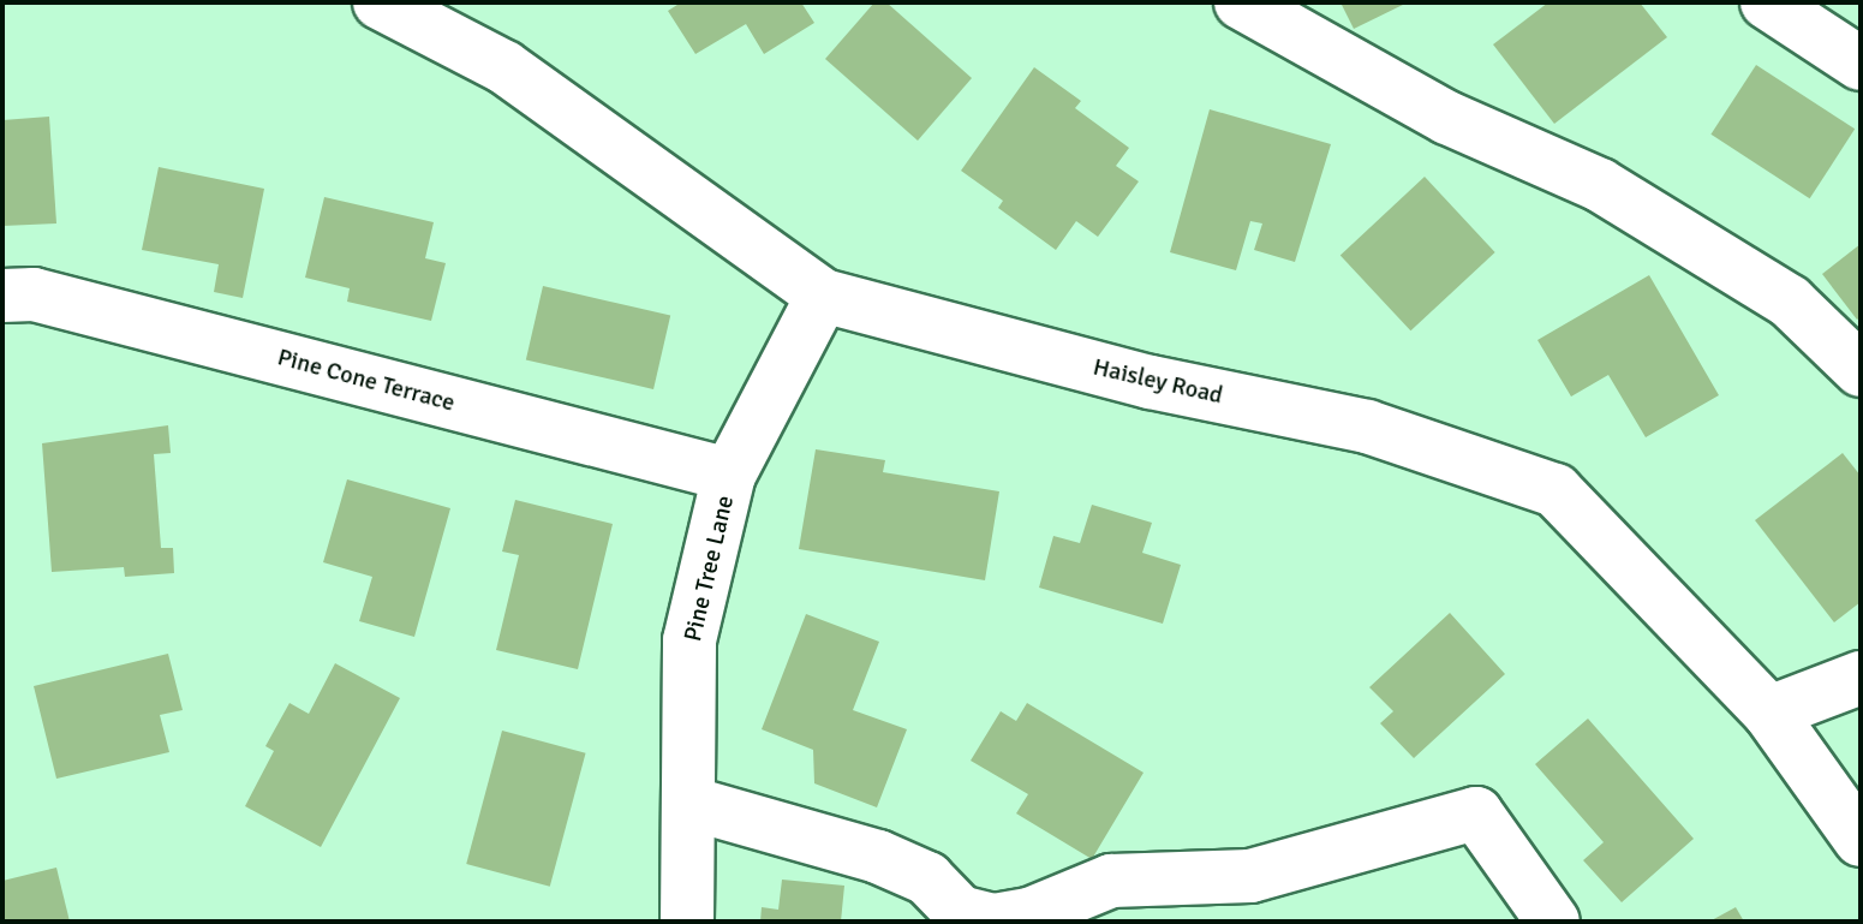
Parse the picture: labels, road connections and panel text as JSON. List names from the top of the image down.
{
  "streets": {
    "street": ["Pine Cone Terrace", "Haisley Road", "Pine Tree Lane"]
  },
  "crossings": [
    ["Pine Cone Terrace", "Pine Tree Lane"],
    ["Haisley Road", "Pine Tree Lane"]
  ]
}
